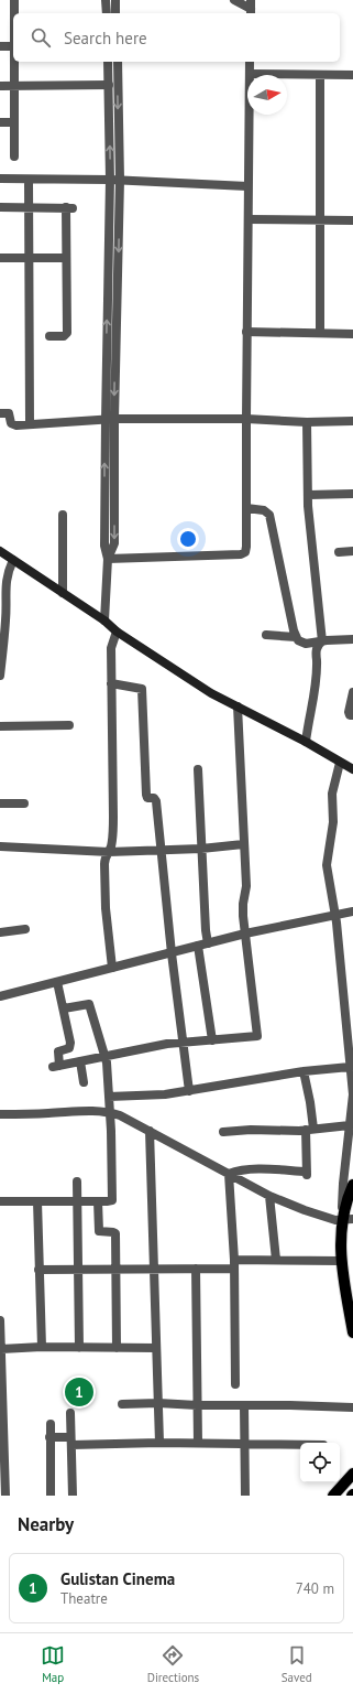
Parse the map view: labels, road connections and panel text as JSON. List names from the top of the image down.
{
  "north": "right",
  "page": {
    "search": "Search here",
    "pins": "1",
    "heading": "Nearby",
    "list": [
      {
        "mark": "1",
        "name": "Gulistan Cinema",
        "note": "Theatre",
        "value": "740 m"
      }
    ],
    "nav": ["Map", "Directions", "Saved"]
  }
}
